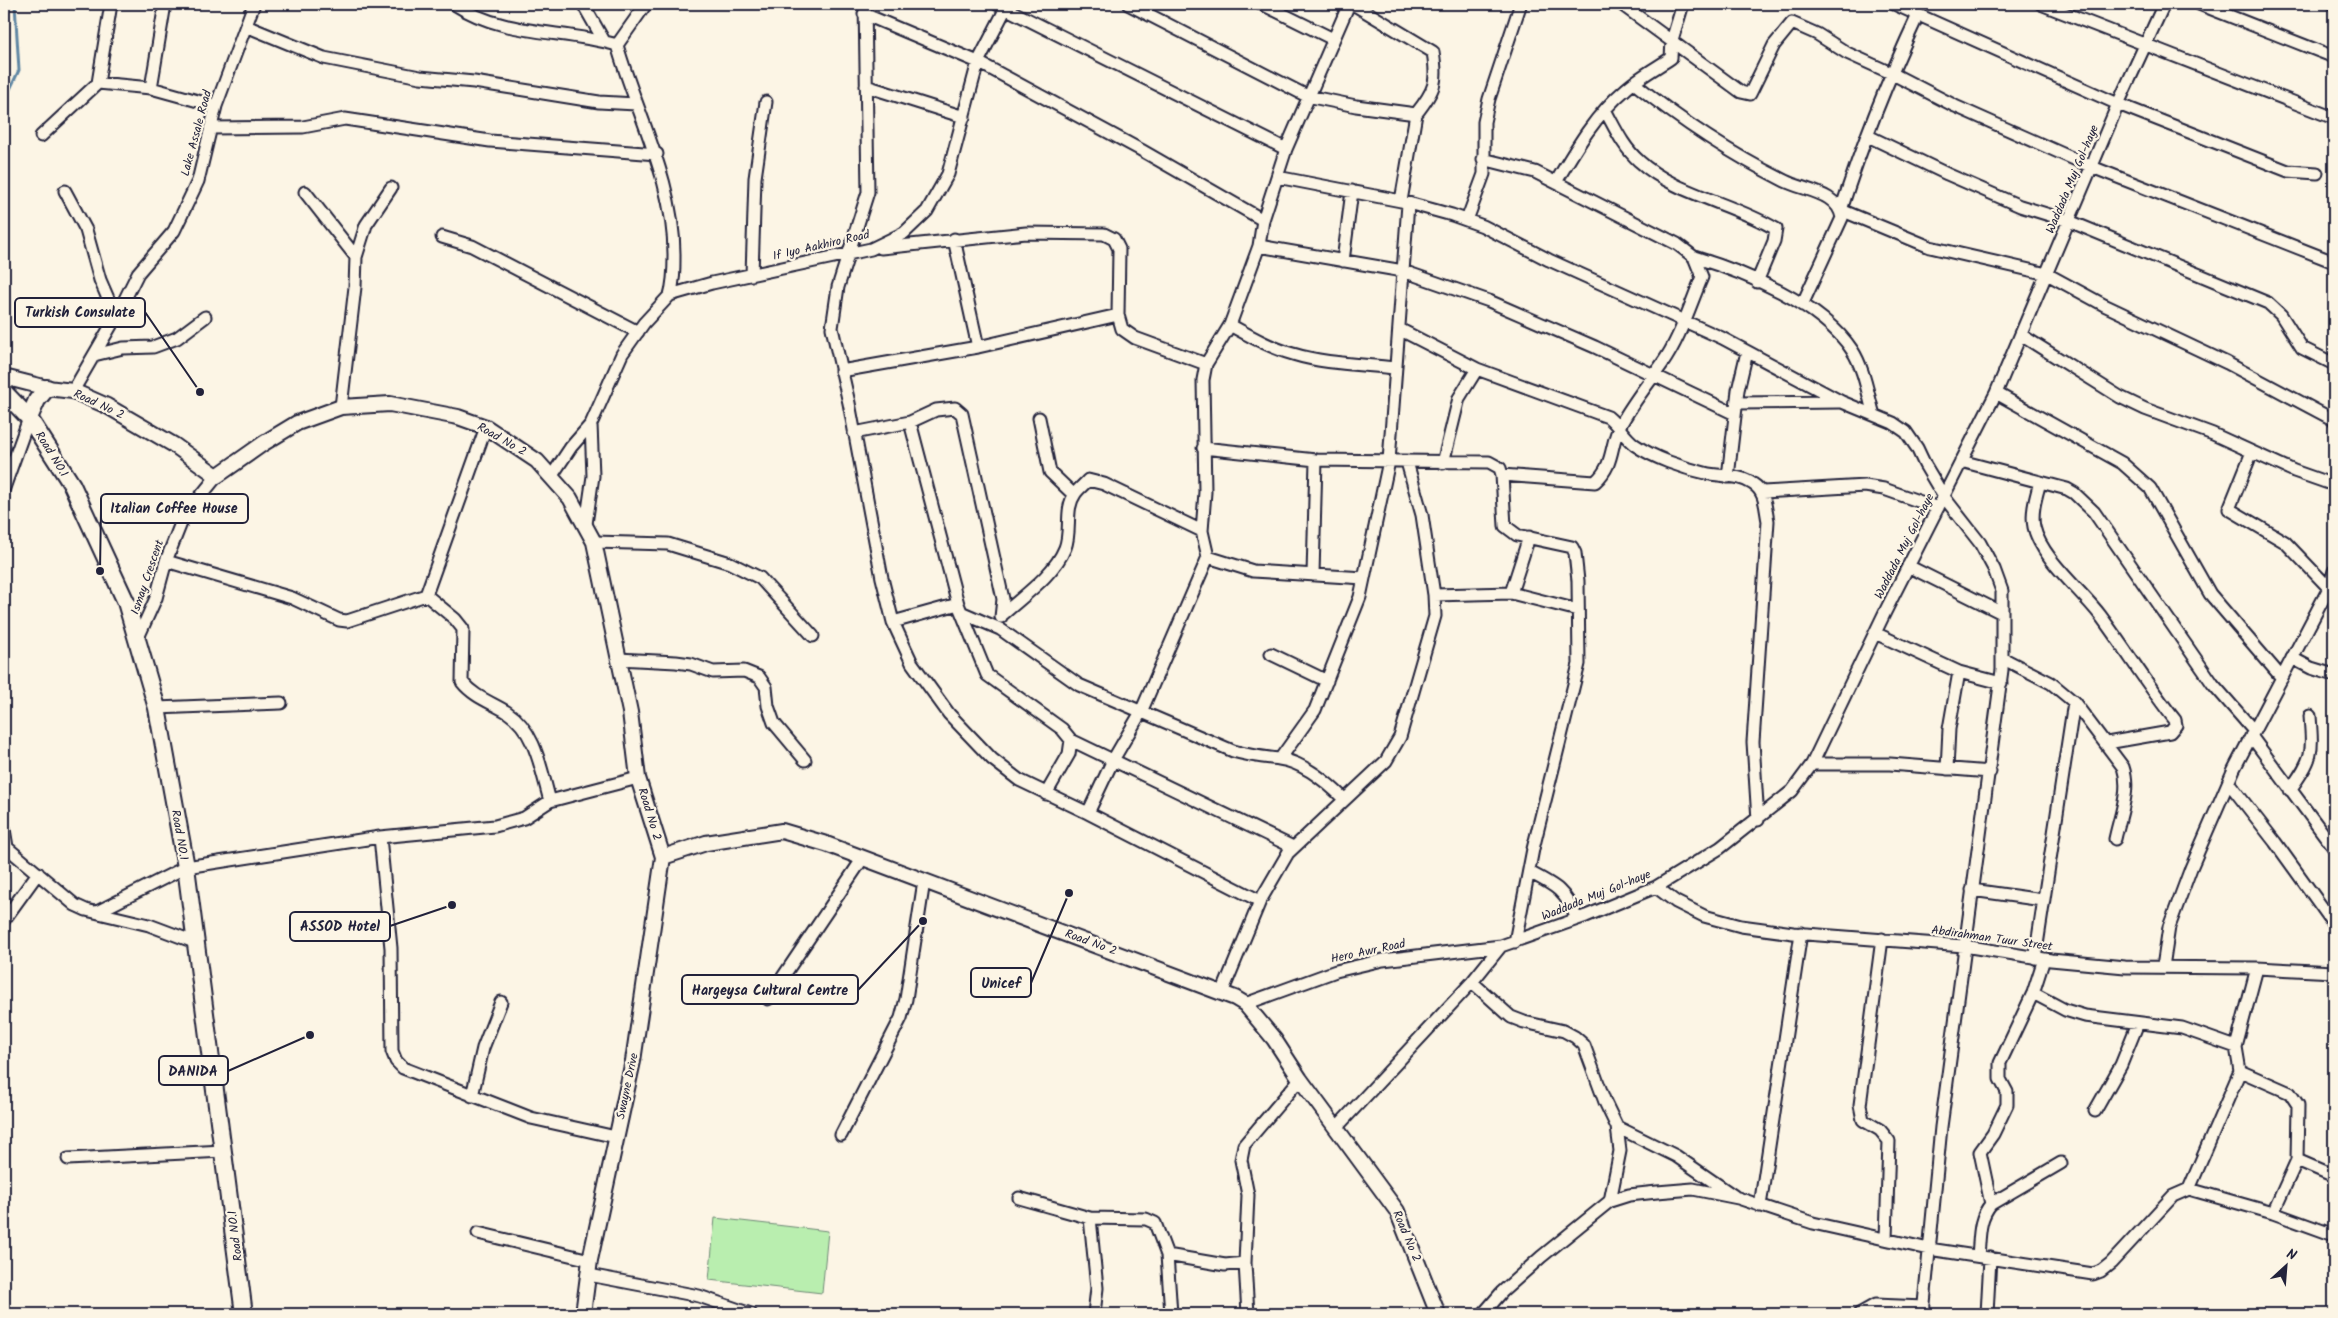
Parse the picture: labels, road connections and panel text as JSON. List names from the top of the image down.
{
  "streets": {
    "highway": ["Road NO.1"],
    "main road": ["Road No 2", "Swayne Drive"],
    "street": [
      "Lake Assale Road",
      "Waddada Muj Gol-haye",
      "If Iyo Aakhiro Road",
      "Ismay Crescent",
      "Abdirahman Tuur Street",
      "Hero Awr Road"
    ]
  },
  "crossings": [
    ["Lake Assale Road", "Road No 2"],
    ["Waddada Muj Gol-haye", "Abdirahman Tuur Street"],
    ["Waddada Muj Gol-haye", "Hero Awr Road"],
    ["Road No 2", "Ismay Crescent"],
    ["Road No 2", "Hero Awr Road"],
    ["Road No 2", "Swayne Drive"],
    ["Road NO.1", "Ismay Crescent"]
  ],
  "places": [
    "Turkish Consulate",
    "Italian Coffee House",
    "Unicef",
    "ASSOD Hotel",
    "Hargeysa Cultural Centre",
    "DANIDA"
  ],
  "north": "top right"
}
